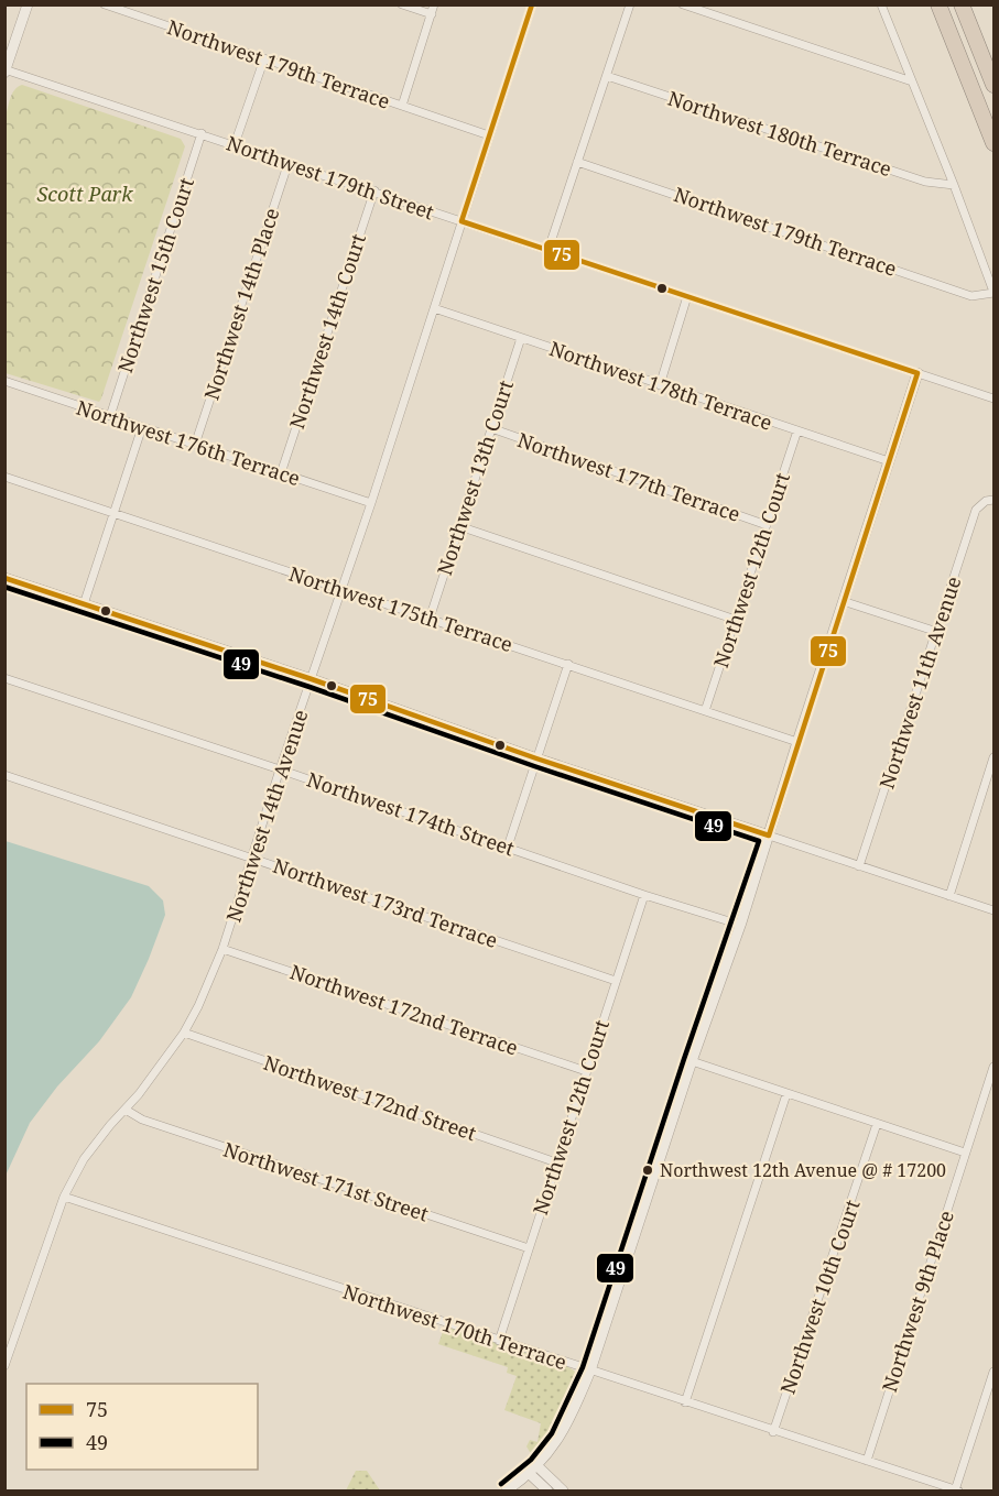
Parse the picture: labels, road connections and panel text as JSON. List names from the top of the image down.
{
  "streets": {
    "street": [
      "Northwest 179th Terrace",
      "Northwest 180th Terrace",
      "Northwest 179th Street",
      "Northwest 15th Court",
      "Northwest 14th Place",
      "Northwest 14th Court",
      "Northwest 178th Terrace",
      "Northwest 176th Terrace",
      "Northwest 177th Terrace",
      "Northwest 13th Court",
      "Northwest 12th Court",
      "Northwest 175th Terrace",
      "Northwest 11th Avenue",
      "Northwest 174th Street",
      "Northwest 14th Avenue",
      "Northwest 173rd Terrace",
      "Northwest 172nd Terrace",
      "Northwest 172nd Street",
      "Northwest 171st Street",
      "Northwest 10th Court",
      "Northwest 9th Place",
      "Northwest 170th Terrace"
    ]
  },
  "crossings": [
    ["Northwest 179th Terrace", "Northwest 14th Avenue"],
    ["Northwest 179th Street", "Northwest 15th Court"],
    ["Northwest 179th Street", "Northwest 14th Place"],
    ["Northwest 179th Street", "Northwest 14th Court"],
    ["Northwest 179th Street", "Northwest 14th Avenue"],
    ["Northwest 15th Court", "Northwest 176th Terrace"],
    ["Northwest 14th Place", "Northwest 176th Terrace"],
    ["Northwest 14th Court", "Northwest 176th Terrace"],
    ["Northwest 178th Terrace", "Northwest 13th Court"],
    ["Northwest 178th Terrace", "Northwest 12th Court"],
    ["Northwest 178th Terrace", "Northwest 14th Avenue"],
    ["Northwest 176th Terrace", "Northwest 14th Avenue"],
    ["Northwest 177th Terrace", "Northwest 13th Court"],
    ["Northwest 177th Terrace", "Northwest 12th Court"],
    ["Northwest 13th Court", "Northwest 175th Terrace"],
    ["Northwest 12th Court", "Northwest 175th Terrace"],
    ["Northwest 12th Court", "Northwest 174th Street"],
    ["Northwest 12th Court", "Northwest 173rd Terrace"],
    ["Northwest 12th Court", "Northwest 172nd Terrace"],
    ["Northwest 12th Court", "Northwest 172nd Street"],
    ["Northwest 12th Court", "Northwest 171st Street"],
    ["Northwest 12th Court", "Northwest 170th Terrace"],
    ["Northwest 175th Terrace", "Northwest 14th Avenue"],
    ["Northwest 174th Street", "Northwest 14th Avenue"],
    ["Northwest 14th Avenue", "Northwest 173rd Terrace"],
    ["Northwest 14th Avenue", "Northwest 172nd Terrace"],
    ["Northwest 14th Avenue", "Northwest 172nd Street"],
    ["Northwest 14th Avenue", "Northwest 171st Street"],
    ["Northwest 14th Avenue", "Northwest 170th Terrace"],
    ["Northwest 10th Court", "Northwest 170th Terrace"],
    ["Northwest 9th Place", "Northwest 170th Terrace"]
  ],
  "parks": ["Scott Park"],
  "places": ["Northwest 12th Avenue @ # 17200"],
  "lines": ["transit line 75", "transit line 49"],
  "legend": ["75", "49"]
}
